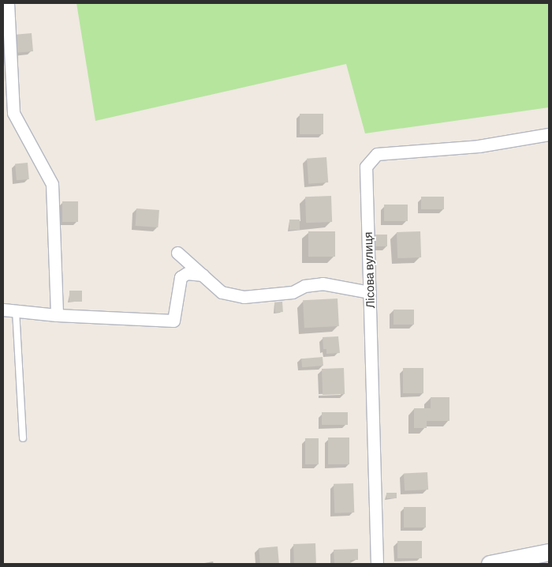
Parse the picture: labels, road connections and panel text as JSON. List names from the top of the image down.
{
  "streets": {
    "street": ["Лісова вулиця"]
  }
}
